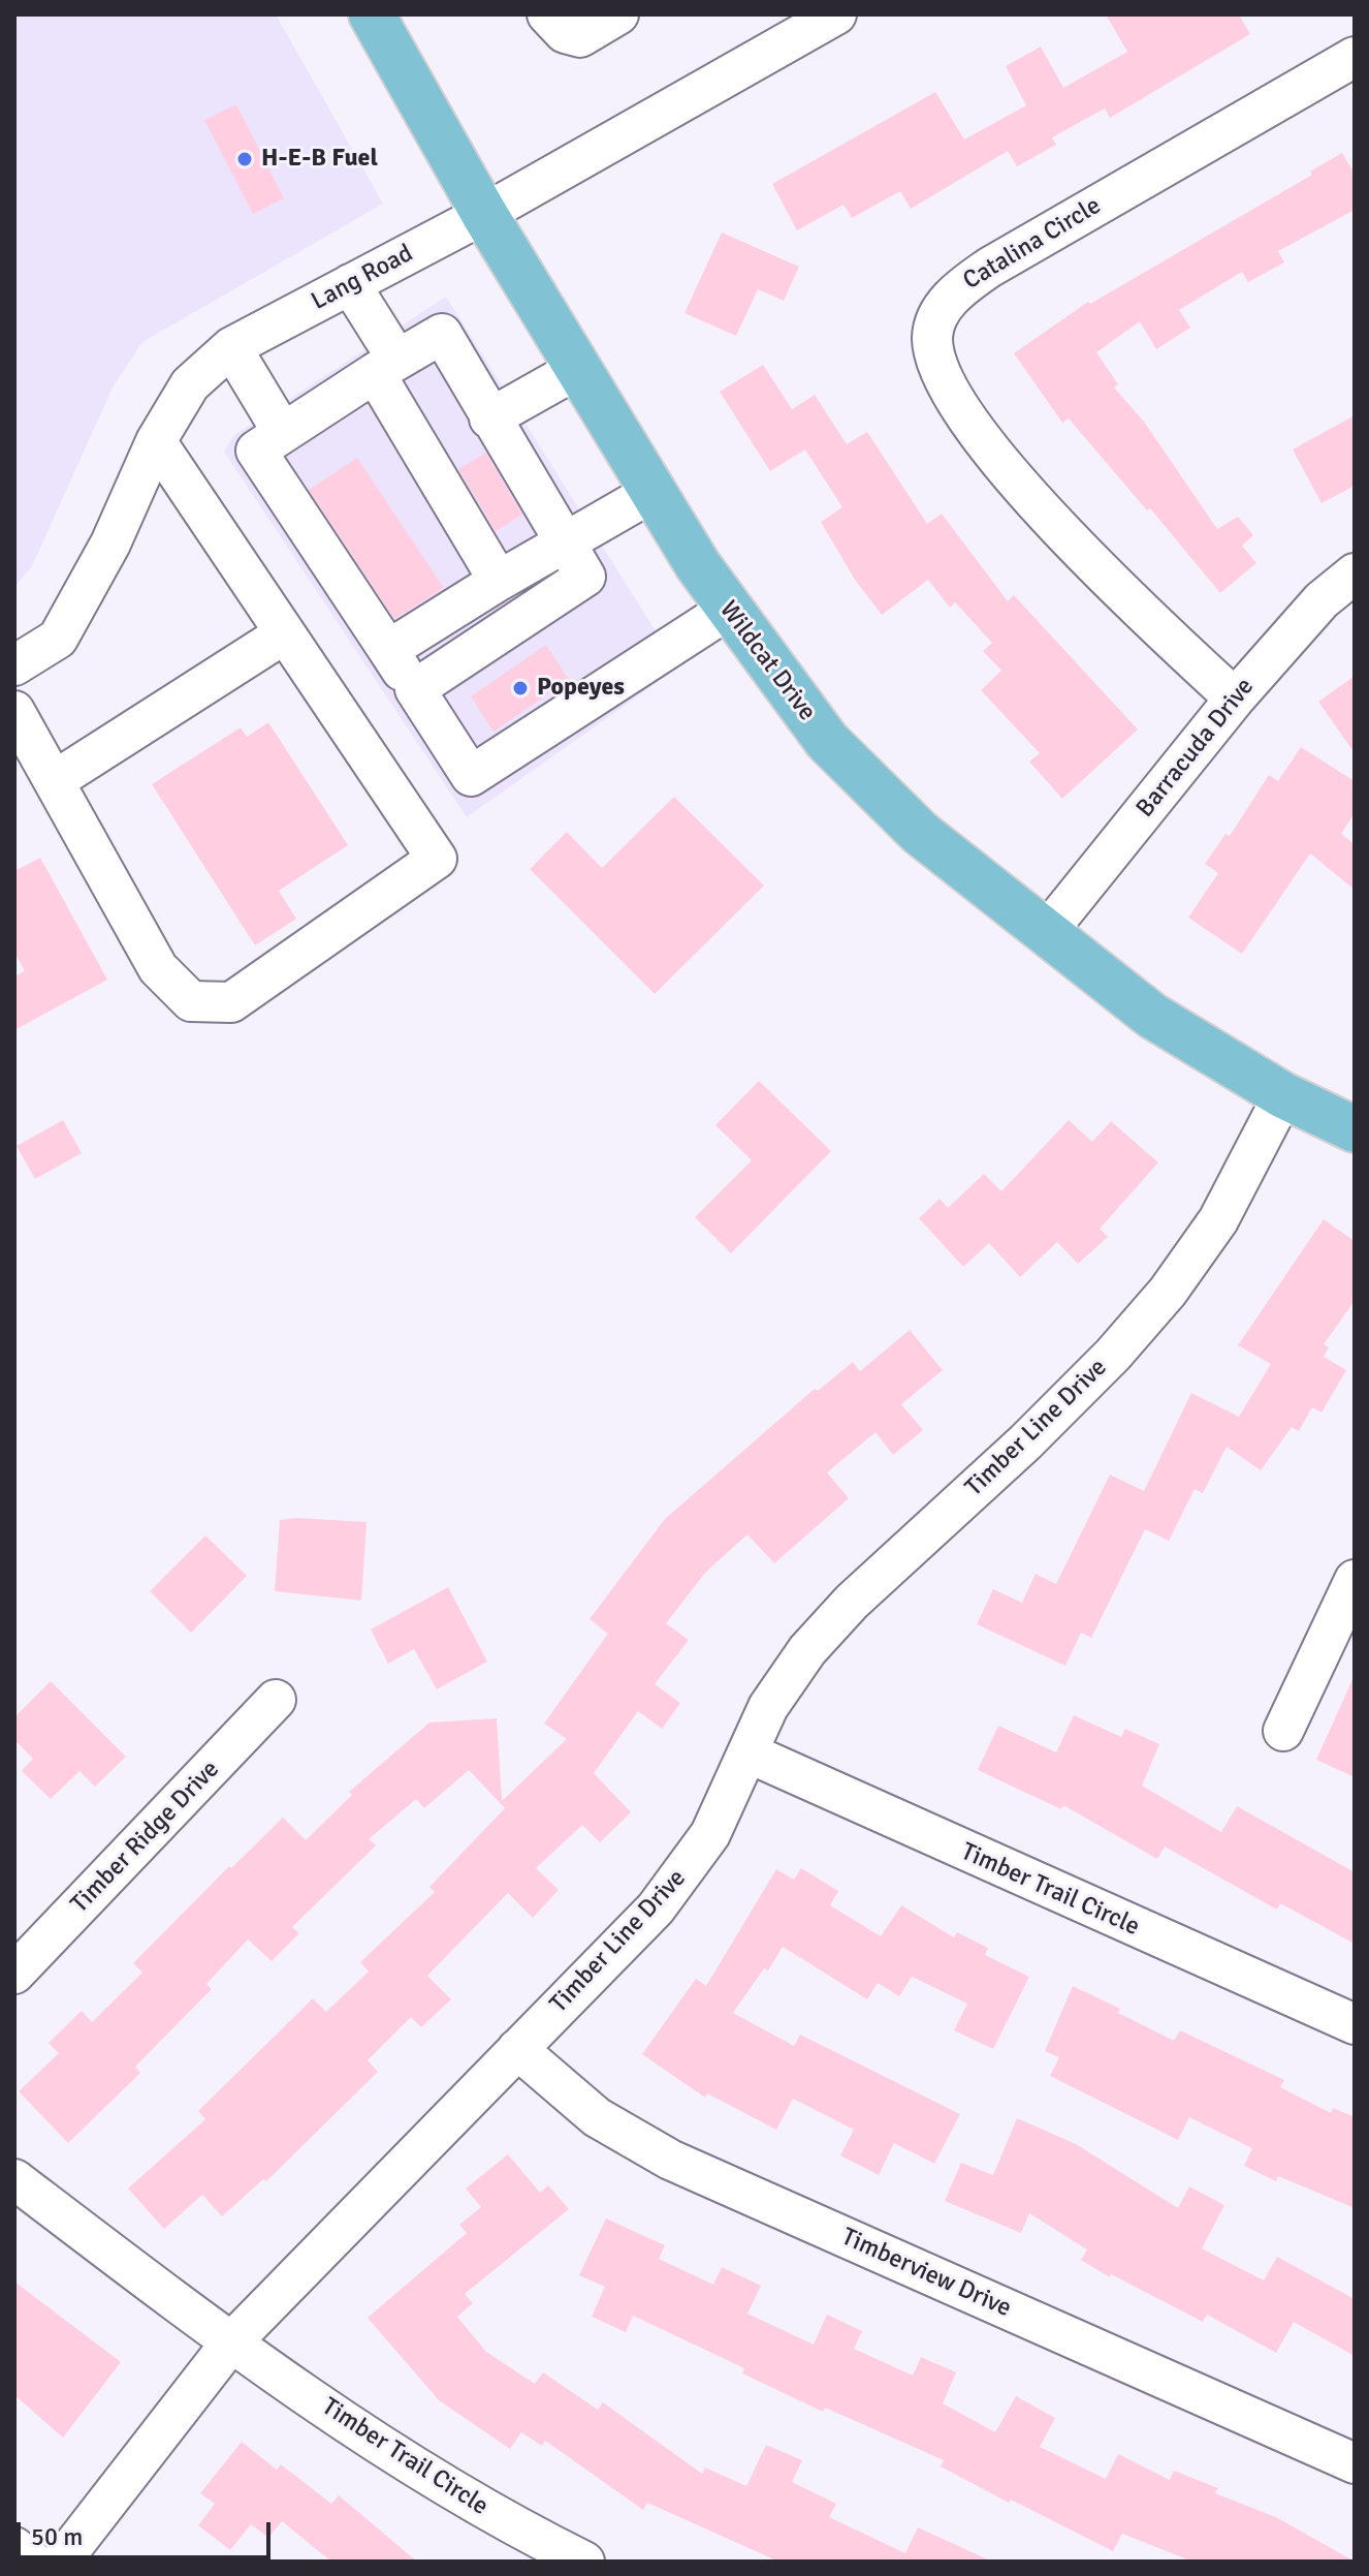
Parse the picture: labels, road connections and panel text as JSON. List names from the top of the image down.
{
  "streets": {
    "main road": ["Wildcat Drive"],
    "street": [
      "Catalina Circle",
      "Lang Road",
      "Barracuda Drive",
      "Timber Line Drive",
      "Timber Ridge Drive",
      "Timber Trail Circle",
      "Timberview Drive"
    ]
  },
  "crossings": [
    ["Catalina Circle", "Barracuda Drive"],
    ["Lang Road", "Wildcat Drive"],
    ["Wildcat Drive", "Barracuda Drive"],
    ["Wildcat Drive", "Timber Line Drive"],
    ["Timber Line Drive", "Timber Trail Circle"],
    ["Timber Line Drive", "Timberview Drive"]
  ],
  "places": ["H-E-B Fuel", "Popeyes"],
  "scale_bar": "50 m"
}
